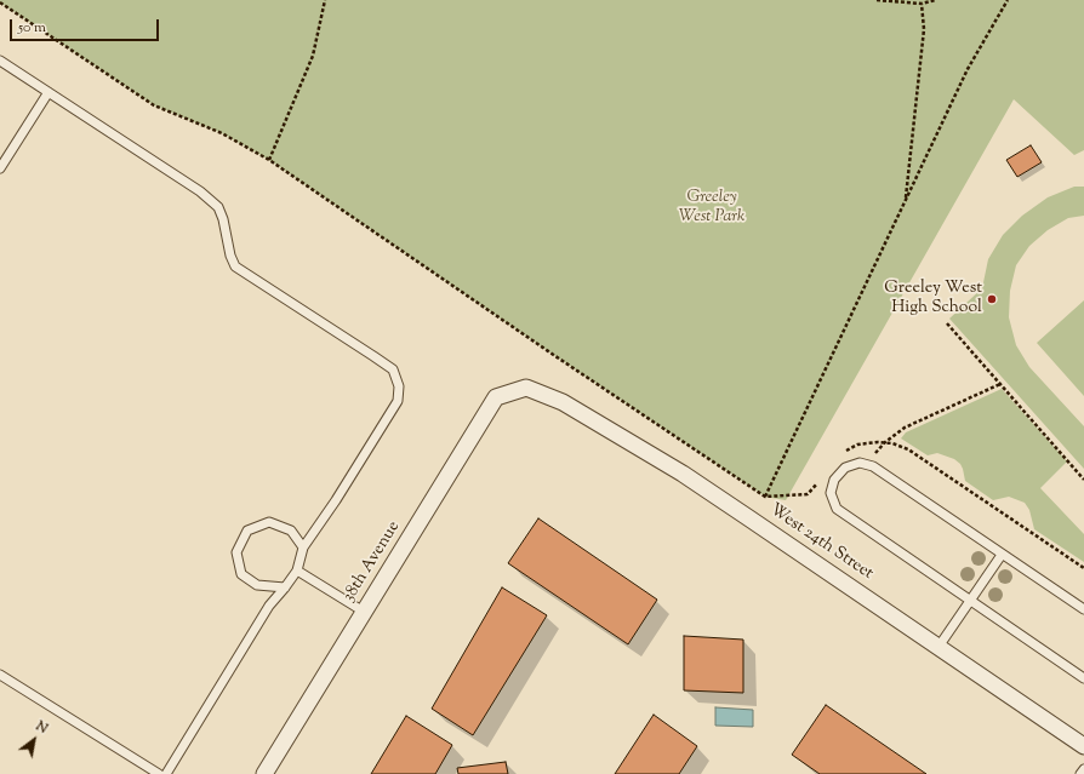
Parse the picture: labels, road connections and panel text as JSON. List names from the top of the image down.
{
  "streets": {
    "street": ["West 24th Street", "38th Avenue"]
  },
  "crossings": [
    ["West 24th Street", "38th Avenue"]
  ],
  "parks": ["Greeley West Park"],
  "places": ["Greeley West High School"],
  "scale_bar": "50 m",
  "north": "top right"
}
